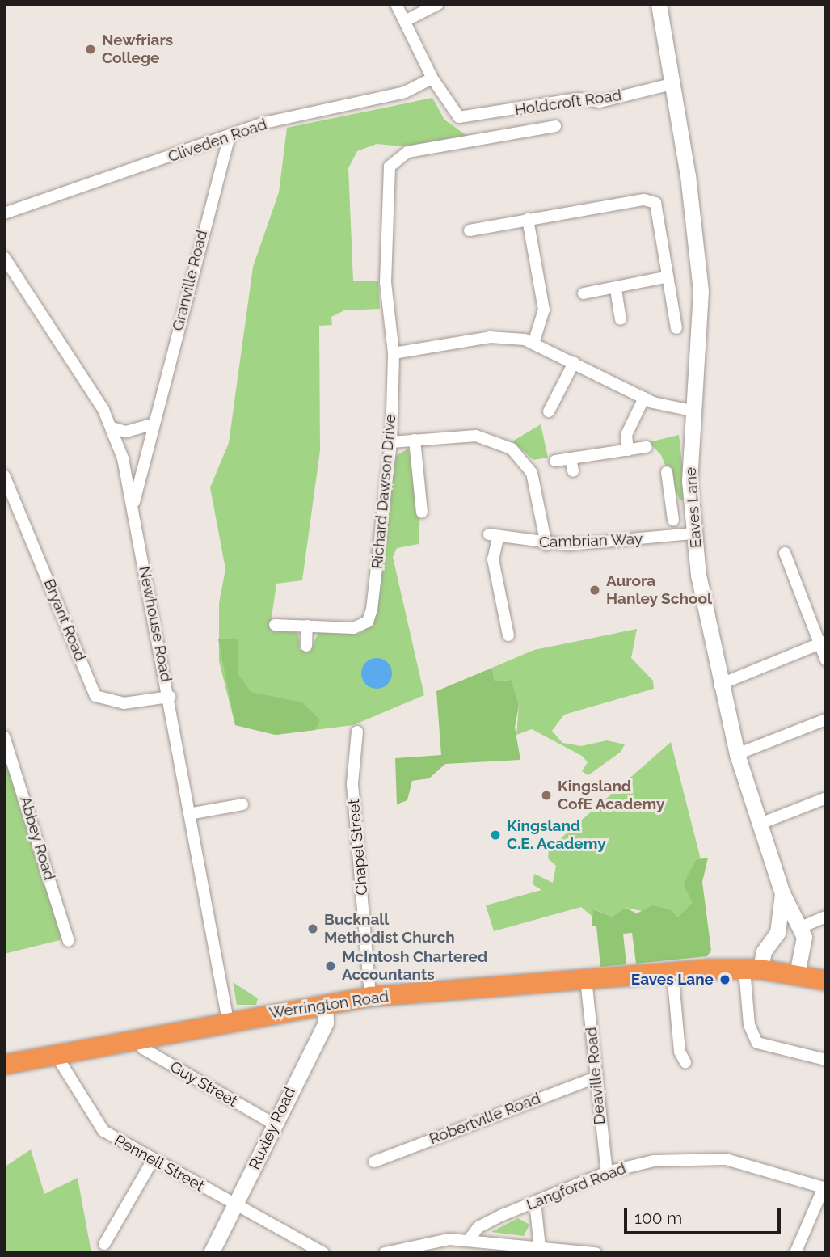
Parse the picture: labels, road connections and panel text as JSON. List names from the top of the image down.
{
  "streets": {
    "highway": ["Werrington Road"],
    "street": [
      "Holdcroft Road",
      "Cliveden Road",
      "Granville Road",
      "Richard Dawson Drive",
      "Eaves Lane",
      "Cambrian Way",
      "Bryant Road",
      "Newhouse Road",
      "Abbey Road",
      "Chapel Street",
      "Deaville Road",
      "Guy Street",
      "Robertville Road",
      "Ruxley Road",
      "Pennell Street",
      "Langford Road"
    ]
  },
  "crossings": [
    ["Holdcroft Road", "Cliveden Road"],
    ["Holdcroft Road", "Eaves Lane"],
    ["Cliveden Road", "Granville Road"],
    ["Granville Road", "Newhouse Road"],
    ["Eaves Lane", "Cambrian Way"],
    ["Eaves Lane", "Werrington Road"],
    ["Bryant Road", "Newhouse Road"],
    ["Newhouse Road", "Werrington Road"],
    ["Chapel Street", "Werrington Road"],
    ["Werrington Road", "Deaville Road"],
    ["Werrington Road", "Guy Street"],
    ["Werrington Road", "Ruxley Road"],
    ["Werrington Road", "Pennell Street"],
    ["Deaville Road", "Robertville Road"],
    ["Deaville Road", "Langford Road"],
    ["Guy Street", "Ruxley Road"],
    ["Ruxley Road", "Pennell Street"]
  ],
  "places": [
    "Newfriars College",
    "Aurora Hanley School",
    "Kingsland CofE Academy",
    "Kingsland C.E. Academy",
    "Bucknall Methodist Church",
    "McIntosh Chartered Accountants",
    "Eaves Lane"
  ],
  "scale_bar": "100 m"
}
